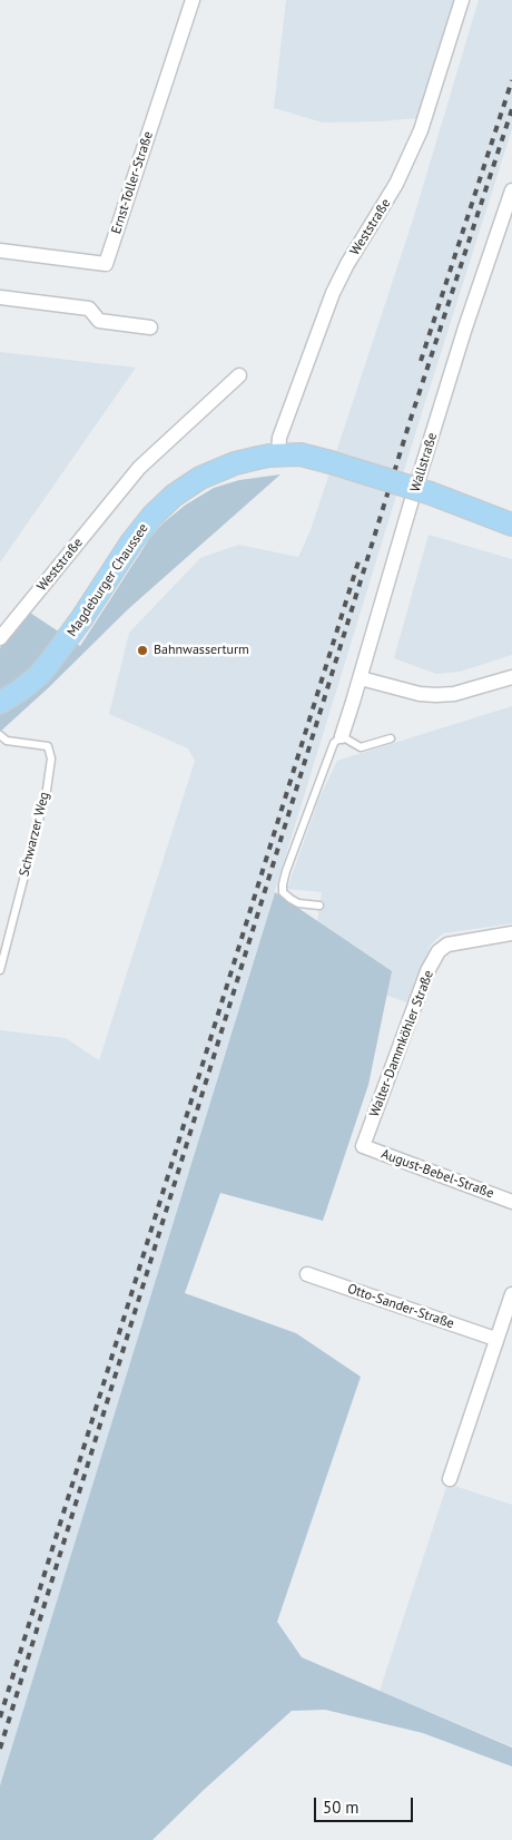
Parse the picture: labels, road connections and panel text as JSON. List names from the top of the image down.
{
  "streets": {
    "main road": ["Magdeburger Chaussee"],
    "street": [
      "Ernst-Toller-Straße",
      "Weststraße",
      "Wallstraße",
      "Walter-Dammköhler Straße",
      "August-Bebel-Straße",
      "Otto-Sander-Straße"
    ],
    "lane": ["Schwarzer Weg"]
  },
  "crossings": [
    ["Weststraße", "Magdeburger Chaussee"],
    ["Walter-Dammköhler Straße", "August-Bebel-Straße"]
  ],
  "places": ["Bahnwasserturm"],
  "scale_bar": "50 m"
}
